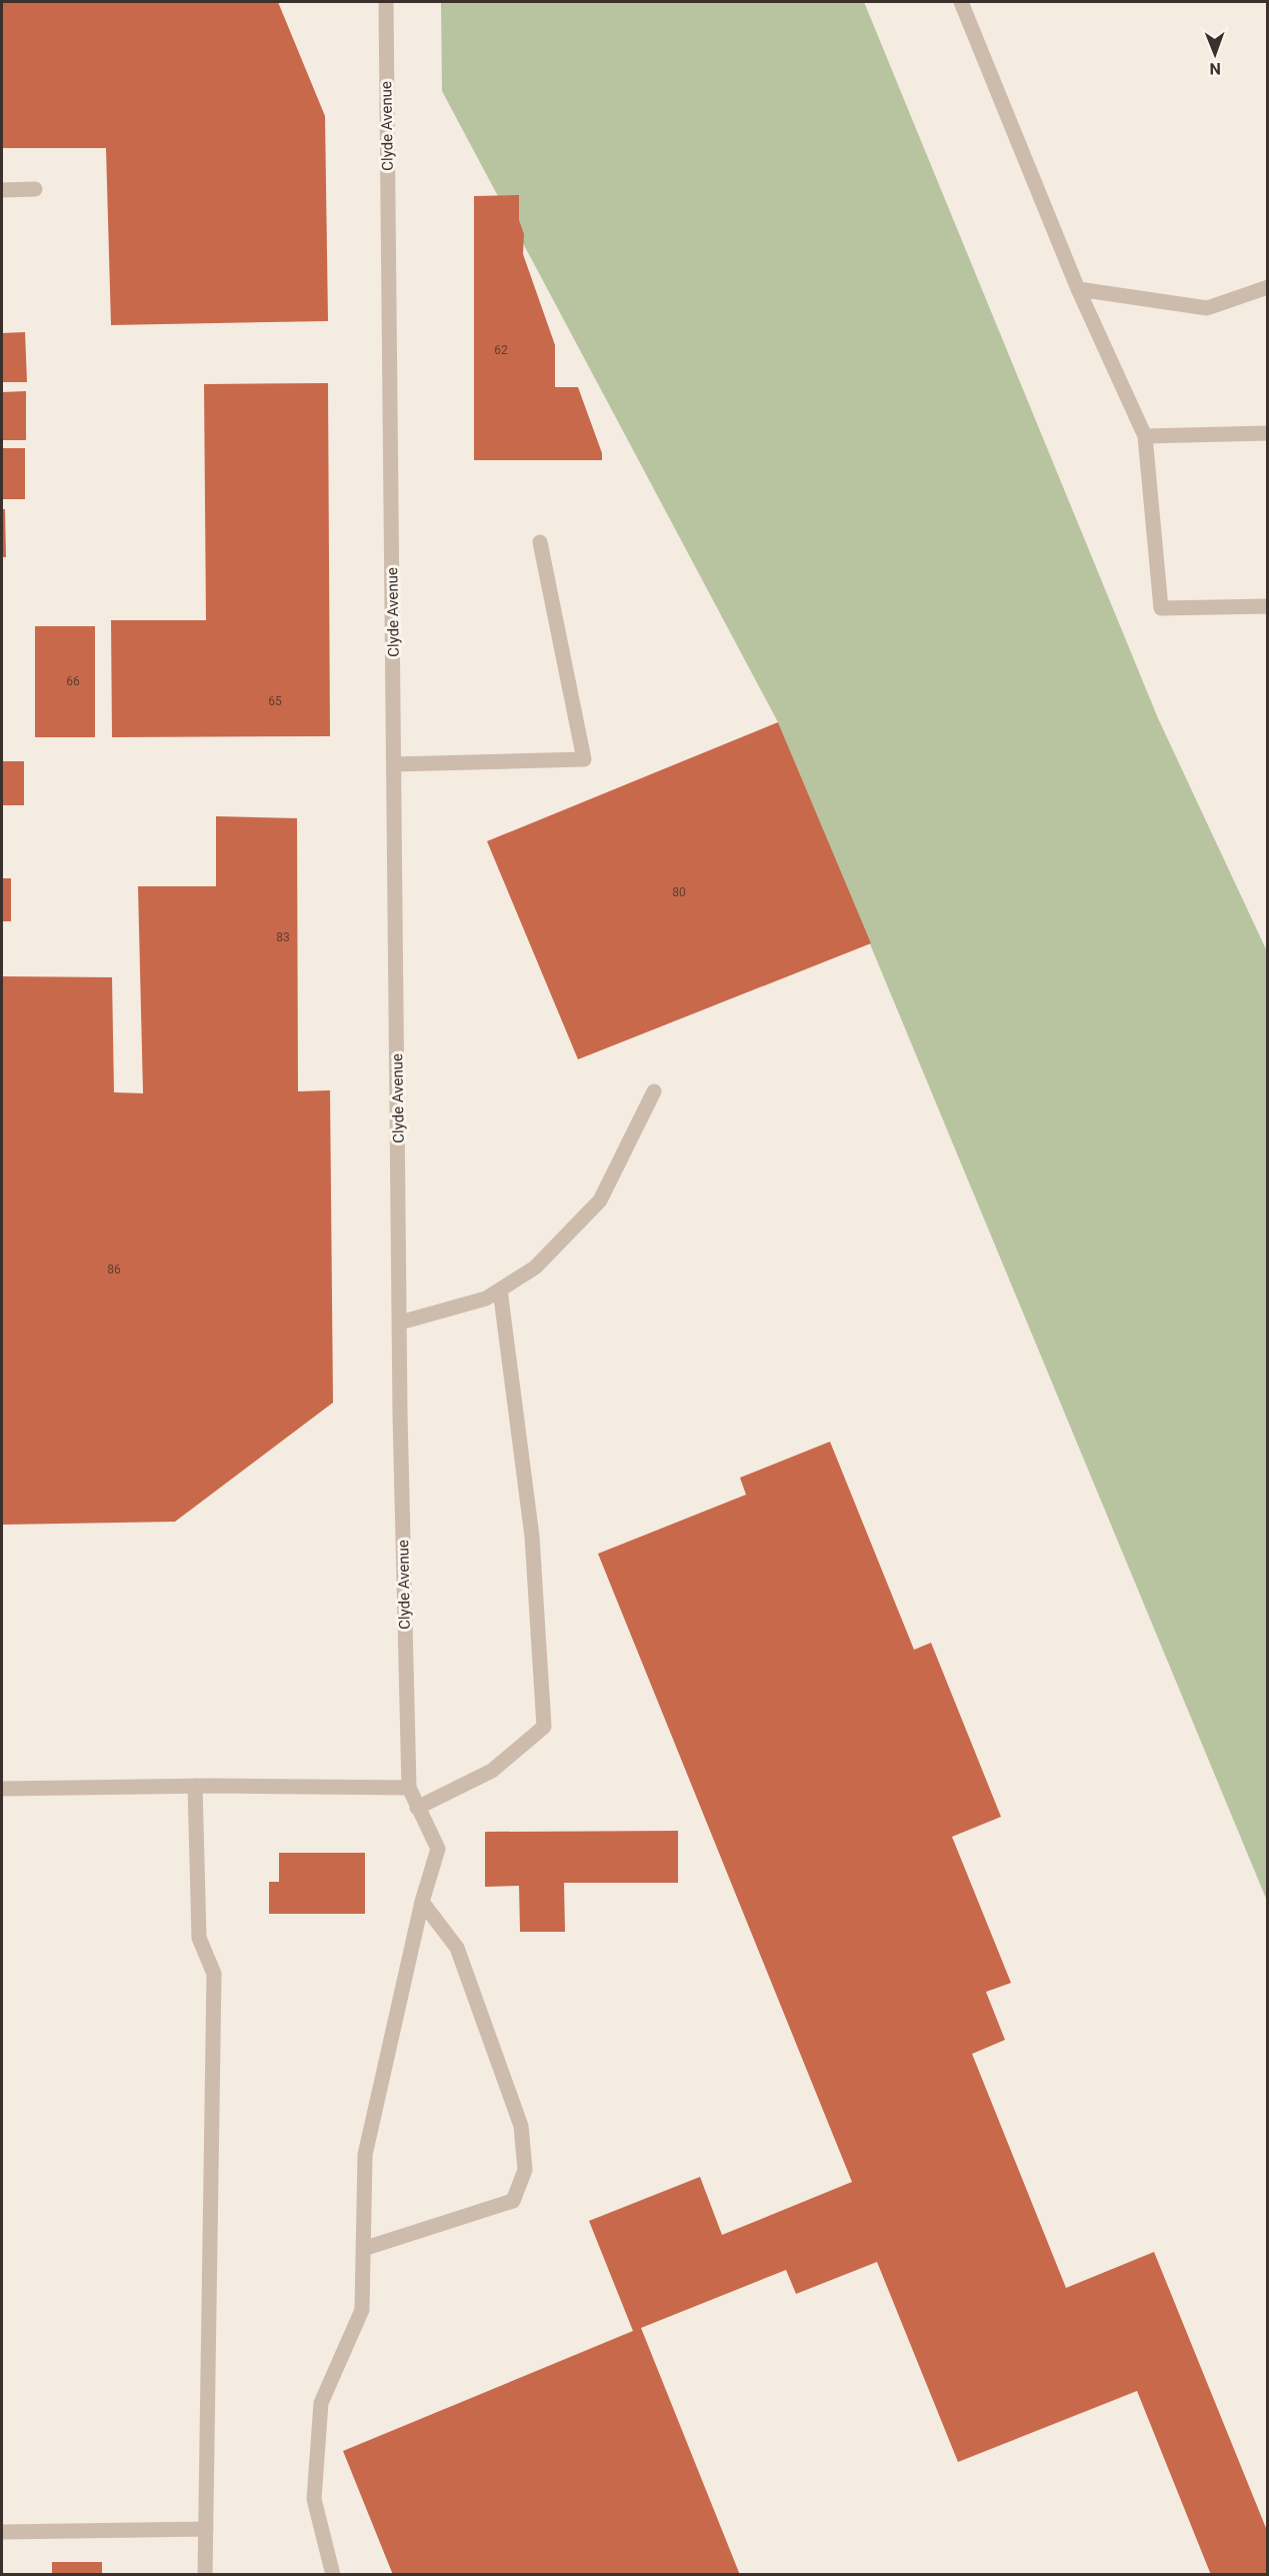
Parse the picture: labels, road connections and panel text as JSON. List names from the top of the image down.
{
  "streets": {
    "street": ["Clyde Avenue"]
  },
  "house_numbers": [
    "62",
    "66",
    "65",
    "80",
    "83",
    "86"
  ],
  "north": "bottom"
}
